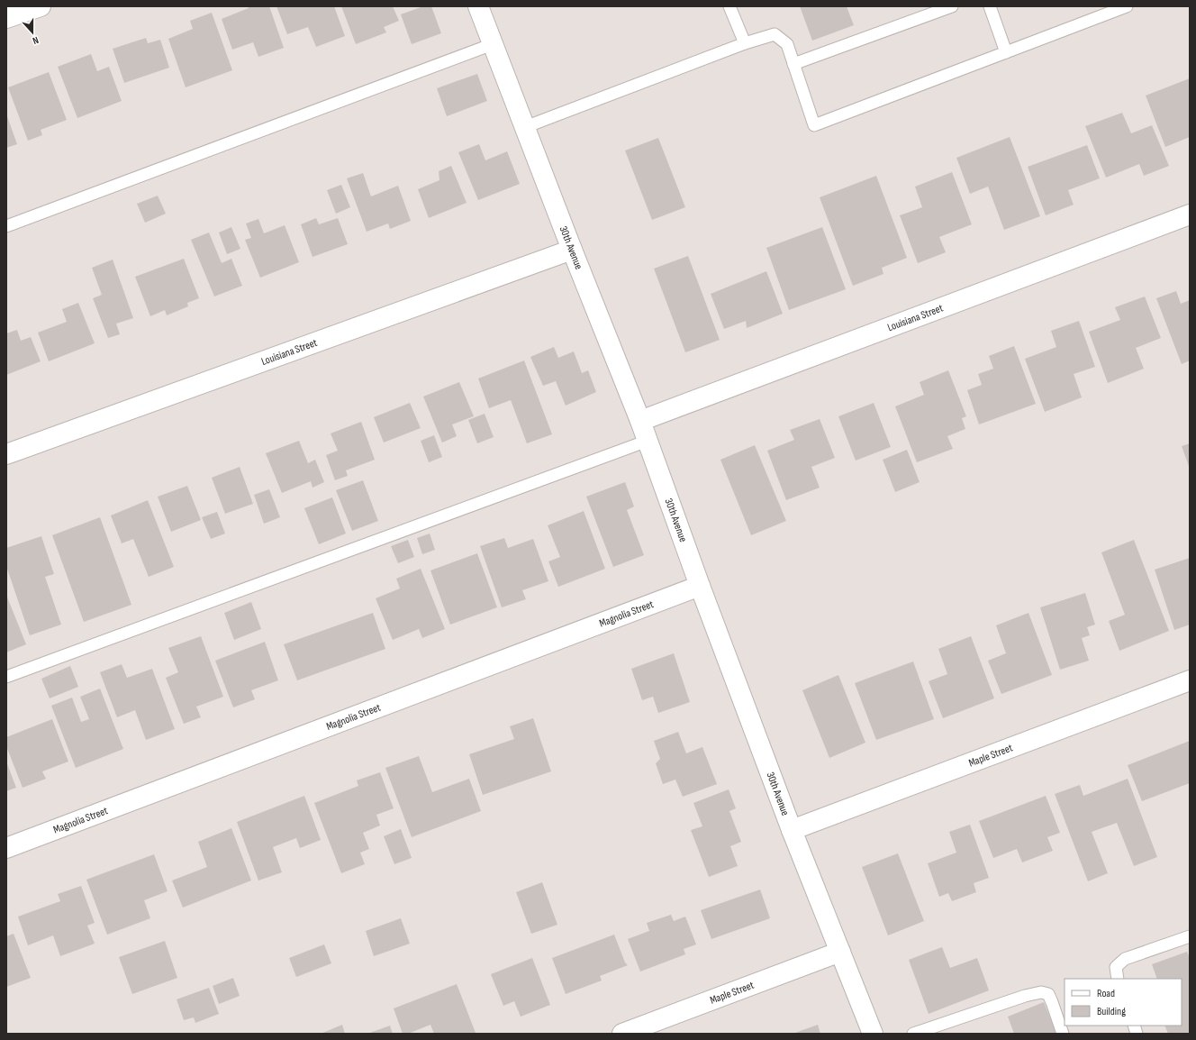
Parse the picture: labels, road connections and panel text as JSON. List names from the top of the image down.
{
  "streets": {
    "street": [
      "30th Avenue",
      "Louisiana Street",
      "Magnolia Street",
      "Maple Street"
    ]
  },
  "crossings": [
    ["30th Avenue", "Louisiana Street"],
    ["30th Avenue", "Magnolia Street"],
    ["30th Avenue", "Maple Street"]
  ],
  "legend": ["Road", "Building"],
  "north": "bottom"
}
